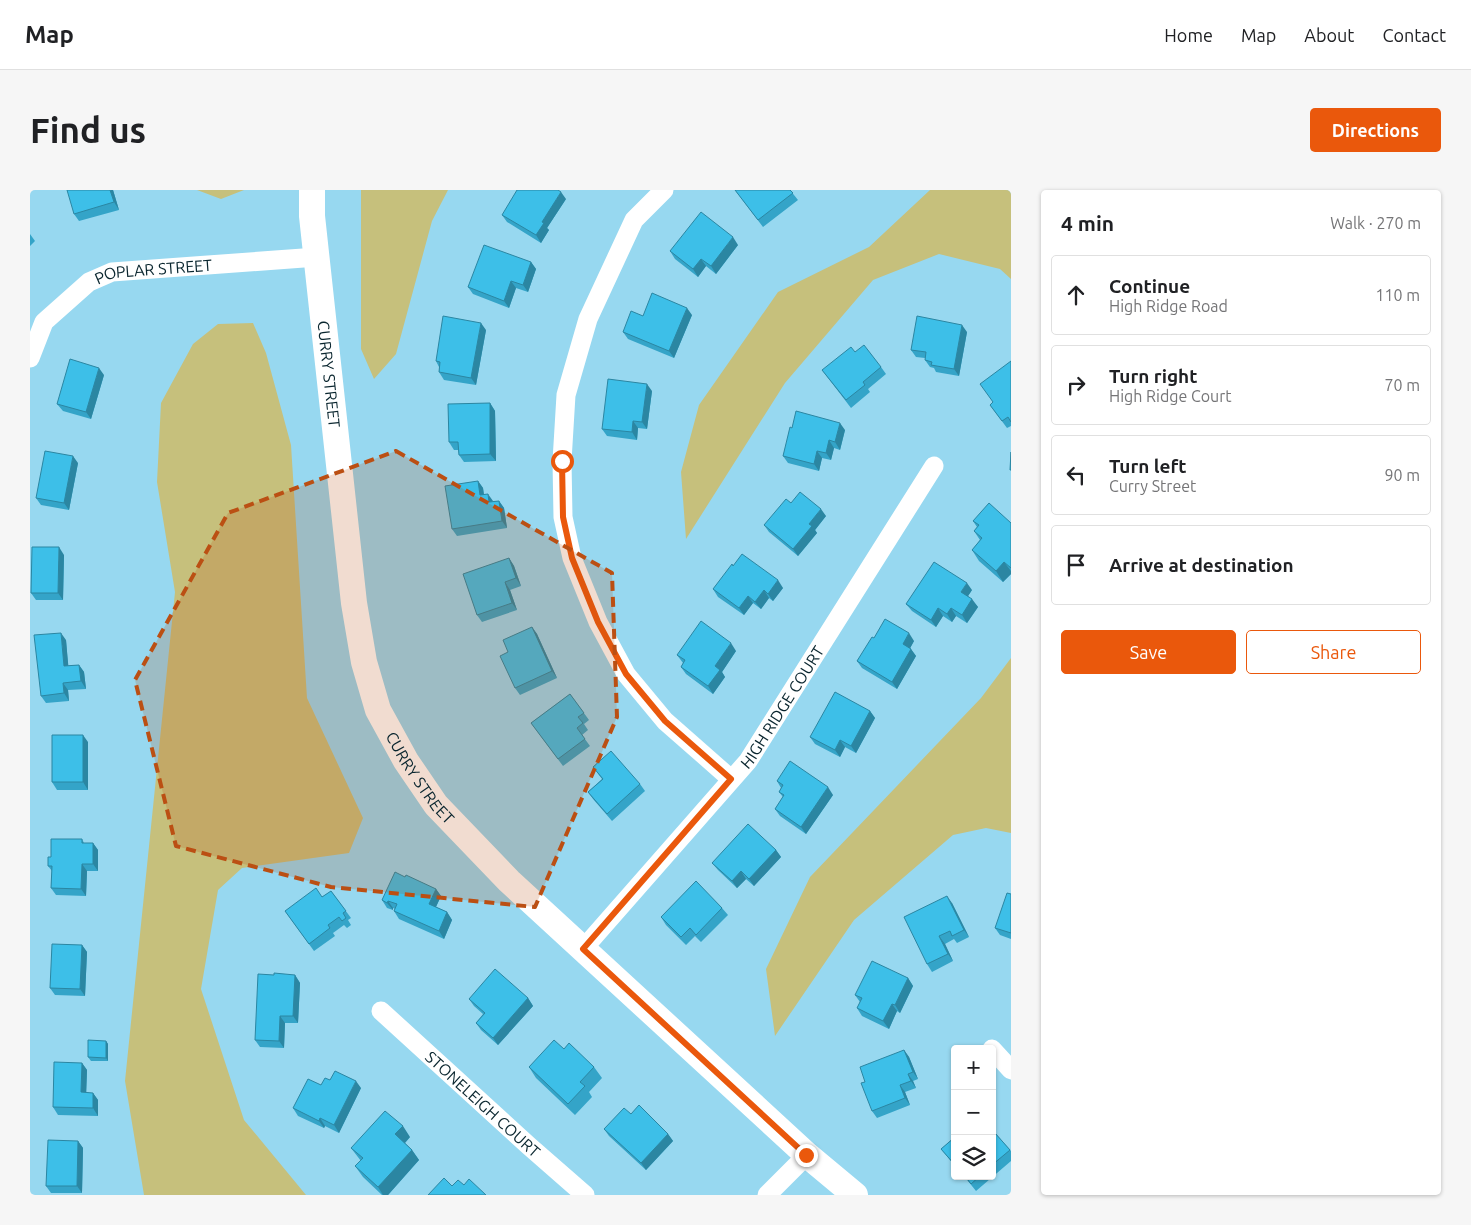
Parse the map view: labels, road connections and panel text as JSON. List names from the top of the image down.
{
  "streets": {
    "street": [
      "POPLAR STREET",
      "CURRY STREET",
      "HIGH RIDGE COURT",
      "STONELEIGH COURT"
    ]
  },
  "crossings": [
    ["POPLAR STREET", "CURRY STREET"],
    ["CURRY STREET", "HIGH RIDGE COURT"]
  ],
  "page": {
    "header": "Map",
    "nav": [
      "Home",
      "Map",
      "About",
      "Contact"
    ],
    "buttons": [
      "Directions",
      ["Save", "Share"]
    ],
    "title": "Find us",
    "heading": ["4 min", "Walk · 270 m"],
    "list": [
      ["Continue", "High Ridge Road", "110 m"],
      ["Turn right", "High Ridge Court", "70 m"],
      ["Turn left", "Curry Street", "90 m"],
      "Arrive at destination"
    ],
    "map_buttons": ["+", "−"]
  }
}
